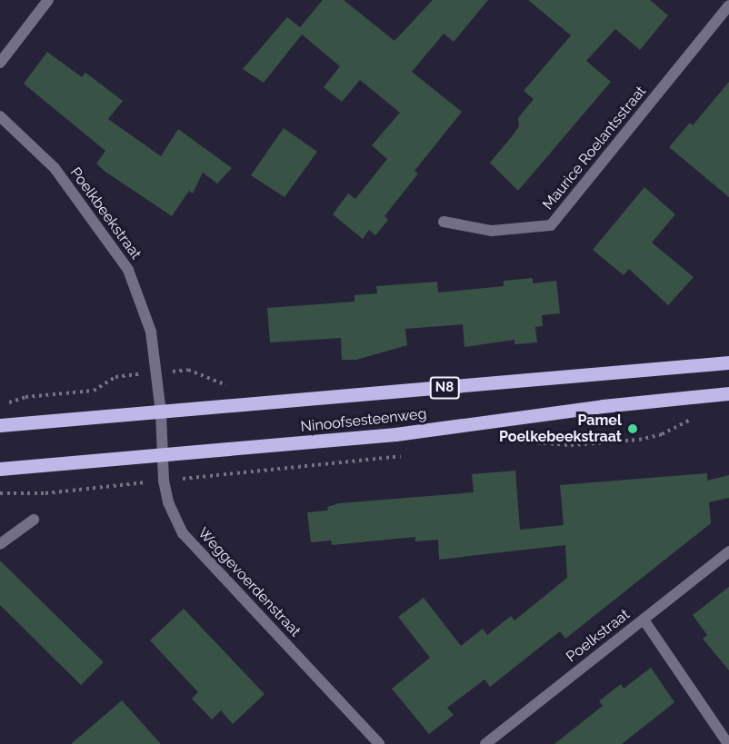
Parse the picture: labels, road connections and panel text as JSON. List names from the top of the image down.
{
  "streets": {
    "main road": ["N8", "Ninoofsesteenweg"],
    "street": [
      "Maurice Roelantsstraat",
      "Poelkbeekstraat",
      "Weggevoerdenstraat",
      "Poelkstraat"
    ]
  },
  "crossings": [
    ["Poelkbeekstraat", "Ninoofsesteenweg"],
    ["Poelkbeekstraat", "Weggevoerdenstraat"],
    ["Ninoofsesteenweg", "Weggevoerdenstraat"]
  ],
  "places": ["Pamel Poelkebeekstraat"]
}
